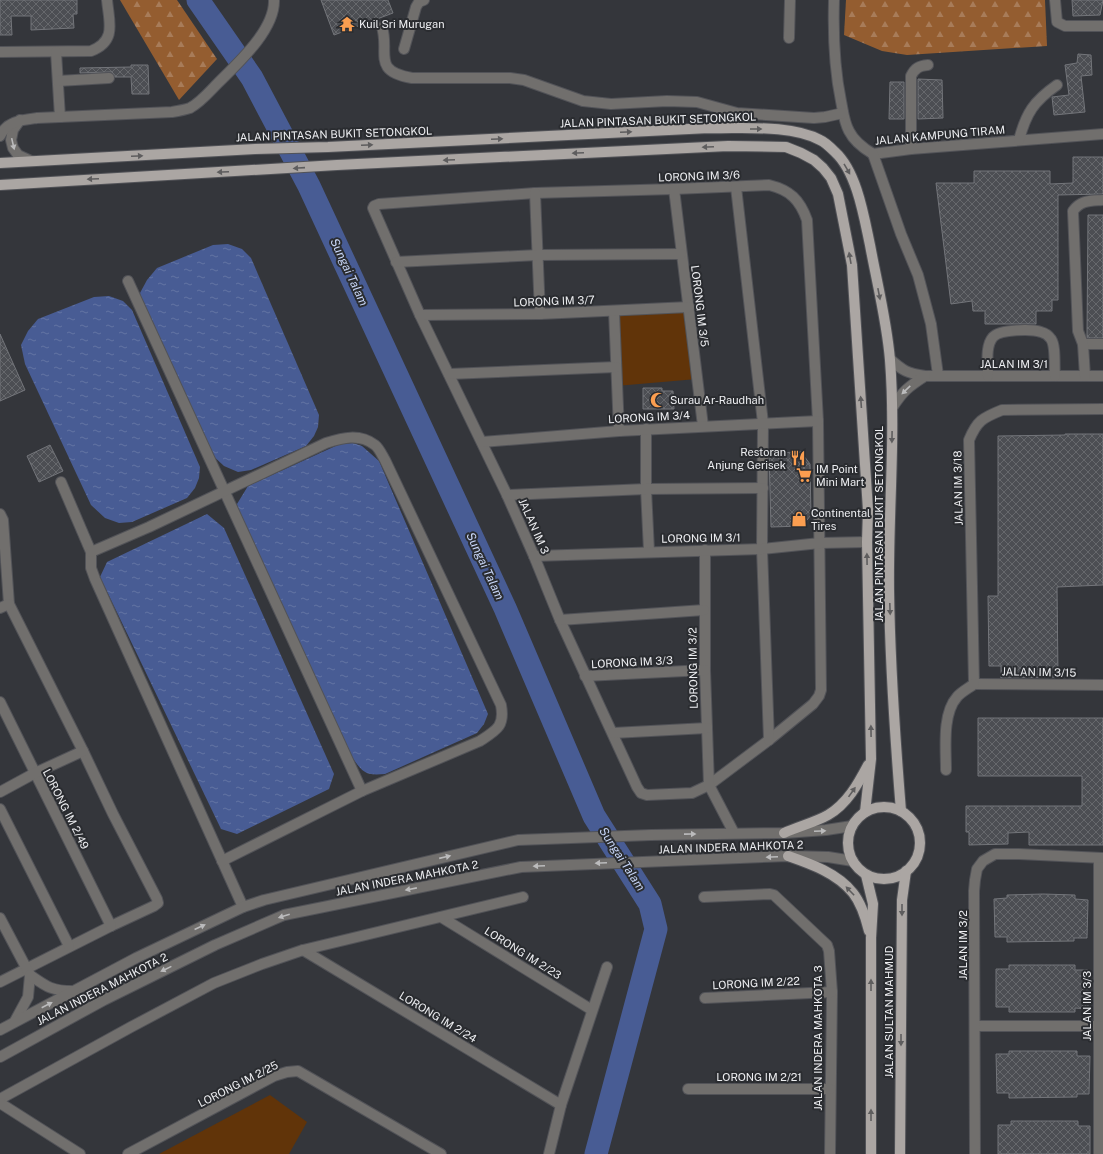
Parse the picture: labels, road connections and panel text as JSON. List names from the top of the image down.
{
  "streets": {
    "main road": ["JALAN PINTASAN BUKIT SETONGKOL", "JALAN SULTAN MAHMUD"],
    "street": [
      "JALAN KAMPUNG TIRAM",
      "LORONG IM 3/6",
      "LORONG IM 3/7",
      "LORONG IM 3/5",
      "JALAN IM 3/1",
      "LORONG IM 3/4",
      "JALAN IM 3/18",
      "JALAN IM 3",
      "LORONG IM 3/1",
      "LORONG IM 3/3",
      "LORONG IM 3/2",
      "JALAN IM 3/15",
      "LORONG IM 2/49",
      "JALAN INDERA MAHKOTA 2",
      "JALAN IM 3/2",
      "LORONG IM 2/23",
      "LORONG IM 2/22",
      "JALAN IM 3/3",
      "LORONG IM 2/24",
      "JALAN INDERA MAHKOTA 3",
      "LORONG IM 2/21",
      "LORONG IM 2/25"
    ]
  },
  "crossings": [
    ["JALAN PINTASAN BUKIT SETONGKOL", "JALAN IM 3/1"],
    ["JALAN PINTASAN BUKIT SETONGKOL", "LORONG IM 3/1"],
    ["JALAN PINTASAN BUKIT SETONGKOL", "JALAN INDERA MAHKOTA 2"],
    ["JALAN PINTASAN BUKIT SETONGKOL", "JALAN SULTAN MAHMUD"],
    ["LORONG IM 3/6", "LORONG IM 3/5"],
    ["LORONG IM 3/6", "LORONG IM 3/4"],
    ["LORONG IM 3/6", "JALAN IM 3"],
    ["LORONG IM 3/7", "LORONG IM 3/5"],
    ["LORONG IM 3/7", "JALAN IM 3"],
    ["LORONG IM 3/5", "LORONG IM 3/4"],
    ["LORONG IM 3/4", "JALAN IM 3"],
    ["JALAN IM 3/18", "JALAN IM 3/15"],
    ["JALAN IM 3", "LORONG IM 3/1"],
    ["JALAN IM 3", "LORONG IM 3/3"],
    ["JALAN IM 3", "LORONG IM 3/2"],
    ["LORONG IM 3/1", "LORONG IM 3/2"],
    ["LORONG IM 3/3", "LORONG IM 3/2"],
    ["JALAN INDERA MAHKOTA 2", "JALAN SULTAN MAHMUD"],
    ["JALAN IM 3/2", "JALAN IM 3/3"],
    ["LORONG IM 2/22", "JALAN INDERA MAHKOTA 3"],
    ["JALAN INDERA MAHKOTA 3", "LORONG IM 2/21"]
  ],
  "water": ["Sungai Talam"],
  "places": {
    "temple": ["Kuil Sri Murugan"],
    "mosque": ["Surau Ar-Raudhah"],
    "restaurant": ["Restoran Anjung Gerisek"],
    "supermarket": ["IM Point Mini Mart"],
    "shop": ["Continental Tires"]
  }
}
